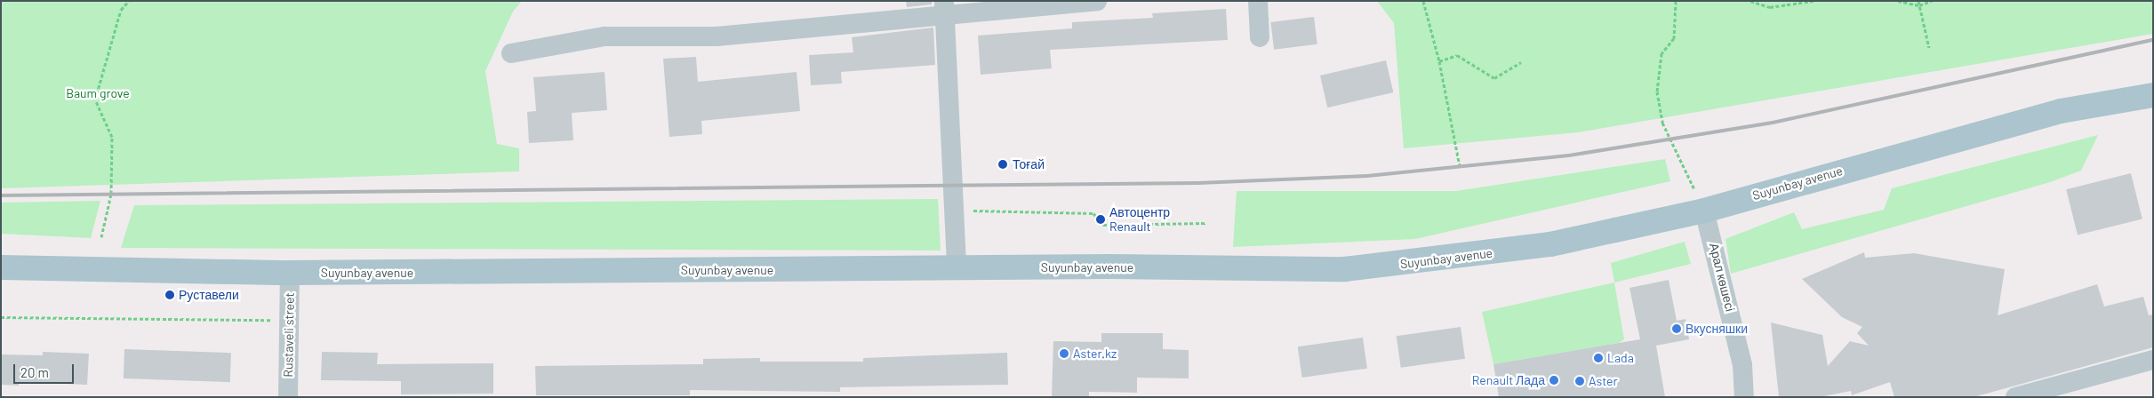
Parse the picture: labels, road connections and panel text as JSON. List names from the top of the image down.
{
  "streets": {
    "main road": ["Suyunbay avenue"],
    "street": ["Арал көшесі", "Rustaveli street"]
  },
  "crossings": [
    ["Suyunbay avenue", "Арал көшесі"],
    ["Suyunbay avenue", "Rustaveli street"]
  ],
  "parks": ["Baum grove"],
  "places": [
    "Тоғай",
    "Автоцентр Renault",
    "Руставели",
    "Вкусняшки",
    "Aster.kz",
    "Lada",
    "Renault Лада",
    "Aster"
  ],
  "scale_bar": "20 m"
}
